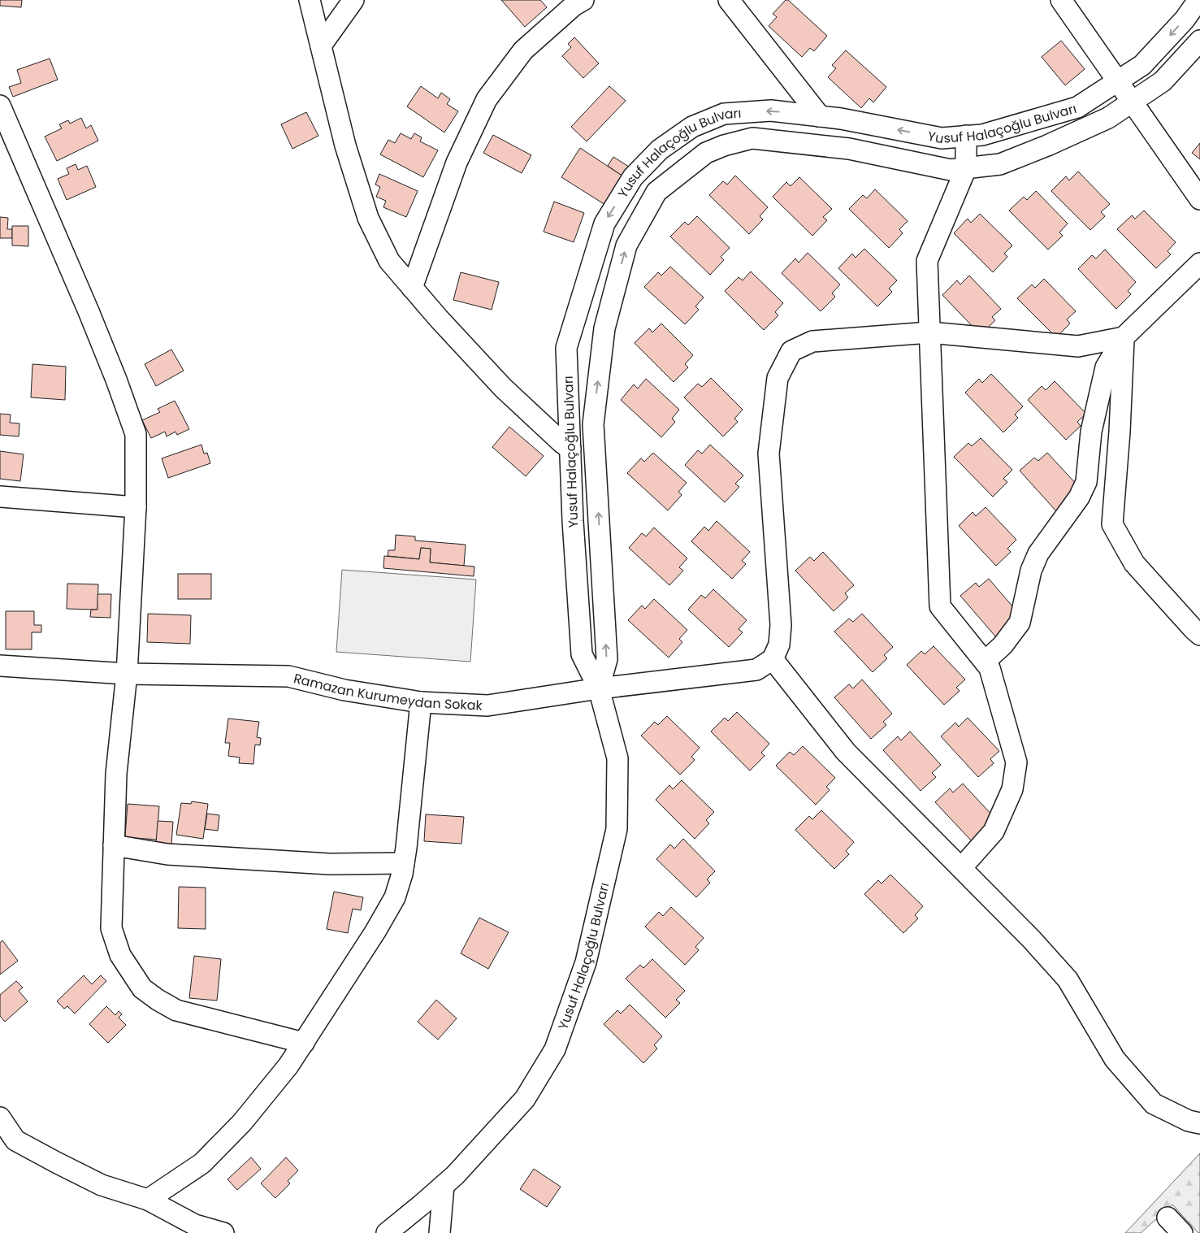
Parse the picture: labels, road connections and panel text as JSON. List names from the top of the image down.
{
  "streets": {
    "street": ["Yusuf Halaçoğlu Bulvarı", "Ramazan Kurumeydan Sokak"]
  },
  "crossings": [
    ["Yusuf Halaçoğlu Bulvarı", "Ramazan Kurumeydan Sokak"]
  ]
}
